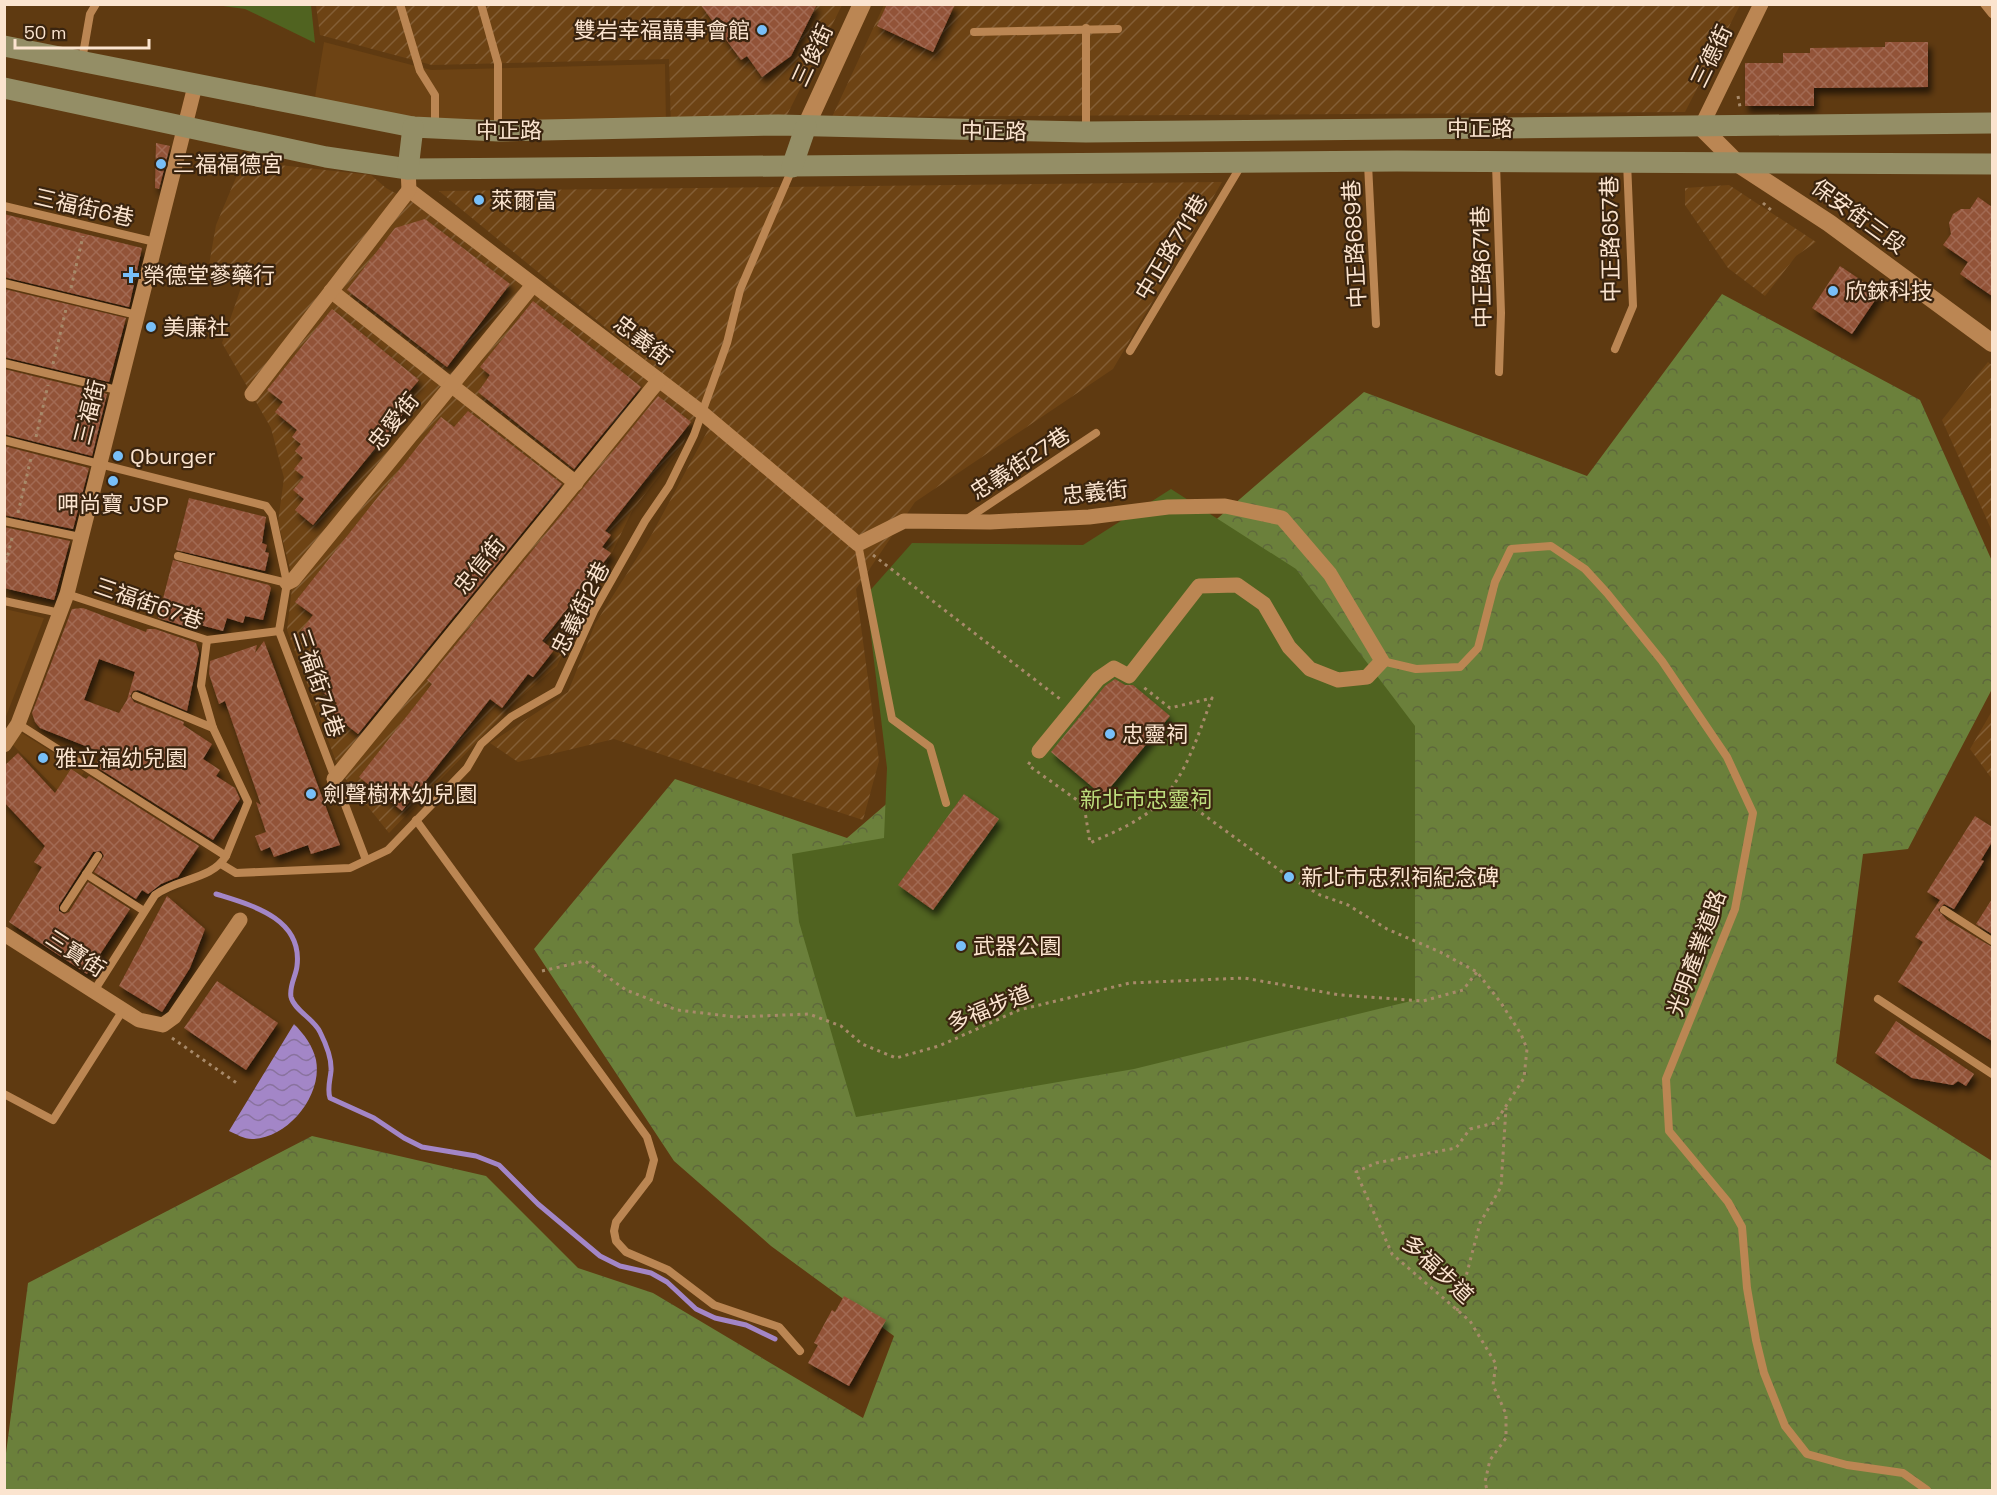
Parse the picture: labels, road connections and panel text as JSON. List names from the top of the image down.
{
  "streets": {
    "main road": ["中正路"],
    "street": [
      "三俊街",
      "三德街",
      "保安街三段",
      "忠義街",
      "三福街",
      "忠愛街",
      "忠信街",
      "三寶街"
    ],
    "lane": [
      "三福街6巷",
      "中正路657巷",
      "中正路689巷",
      "中正路711巷",
      "中正路671巷",
      "忠義街27巷",
      "三福街67巷",
      "忠義街2巷",
      "三福街74巷",
      "光明產業道路"
    ],
    "path": ["多福步道"]
  },
  "crossings": [
    ["三俊街", "中正路"],
    ["三德街", "中正路"],
    ["三德街", "保安街三段"],
    ["中正路", "保安街三段"],
    ["中正路", "中正路657巷"],
    ["中正路", "中正路689巷"],
    ["中正路", "中正路711巷"],
    ["中正路", "中正路671巷"],
    ["中正路", "忠義街"],
    ["中正路", "三福街"],
    ["中正路", "忠義街2巷"],
    ["三福街6巷", "三福街"],
    ["忠義街", "忠愛街"],
    ["忠義街", "忠義街27巷"],
    ["忠義街", "忠信街"],
    ["忠義街", "忠義街2巷"],
    ["忠義街", "光明產業道路"],
    ["三福街", "三福街67巷"],
    ["三福街", "三福街74巷"],
    ["忠愛街", "三福街74巷"],
    ["忠信街", "三福街74巷"],
    ["三福街67巷", "忠義街2巷"],
    ["忠義街2巷", "三福街74巷"]
  ],
  "parks": ["新北市忠靈祠"],
  "places": {
    "other": [
      "雙岩幸福囍事會館",
      "三福福德宮",
      "萊爾富",
      "欣錸科技",
      "美廉社",
      "Qburger",
      "呷尚寶 JSP",
      "忠靈祠",
      "雅立福幼兒園",
      "劍聲樹林幼兒園",
      "新北市忠烈祠紀念碑",
      "武器公園"
    ],
    "health": ["榮德堂蔘藥行"]
  },
  "scale_bar": "50 m"
}
